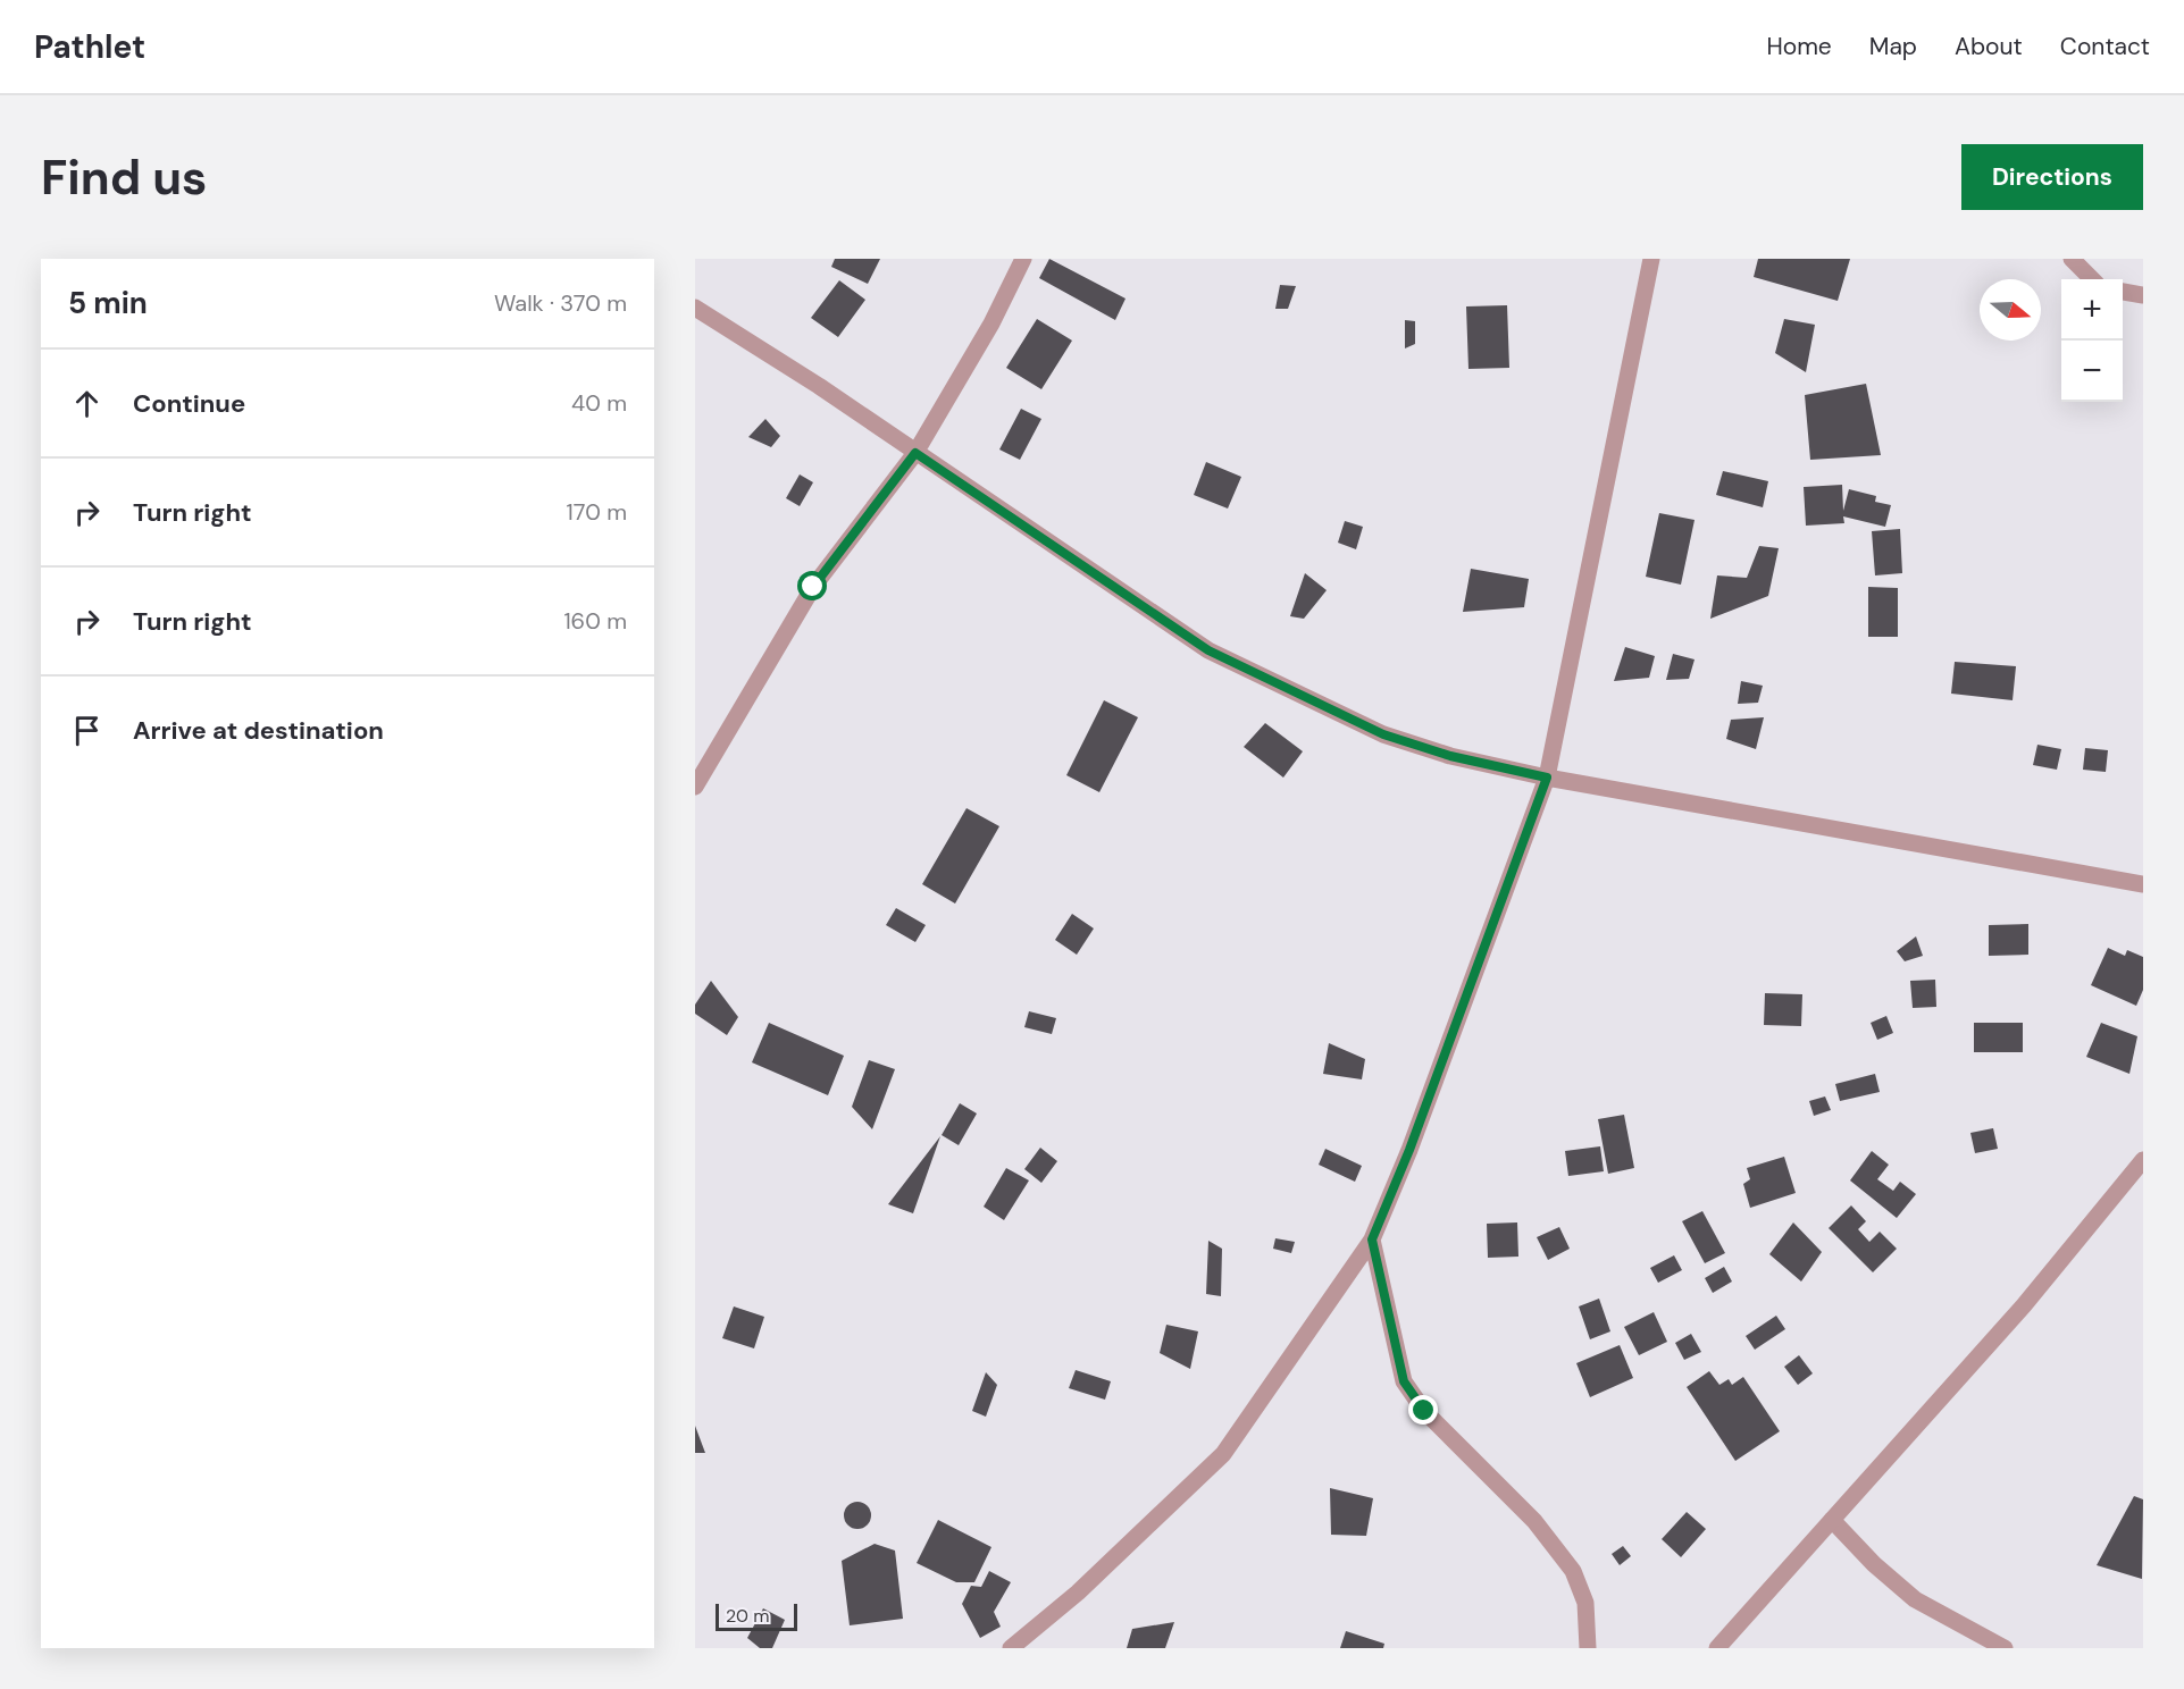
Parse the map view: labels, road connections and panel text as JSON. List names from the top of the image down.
{
  "scale_bar": "20 m",
  "north": "right",
  "page": {
    "header": "Pathlet",
    "nav": [
      "Home",
      "Map",
      "About",
      "Contact"
    ],
    "buttons": "Directions",
    "title": "Find us",
    "heading": ["5 min", "Walk · 370 m"],
    "map_buttons": ["+", "−"],
    "list": [
      ["Continue", "40 m"],
      ["Turn right", "170 m"],
      ["Turn right", "160 m"],
      "Arrive at destination"
    ],
    "scale": "20 m"
  }
}
